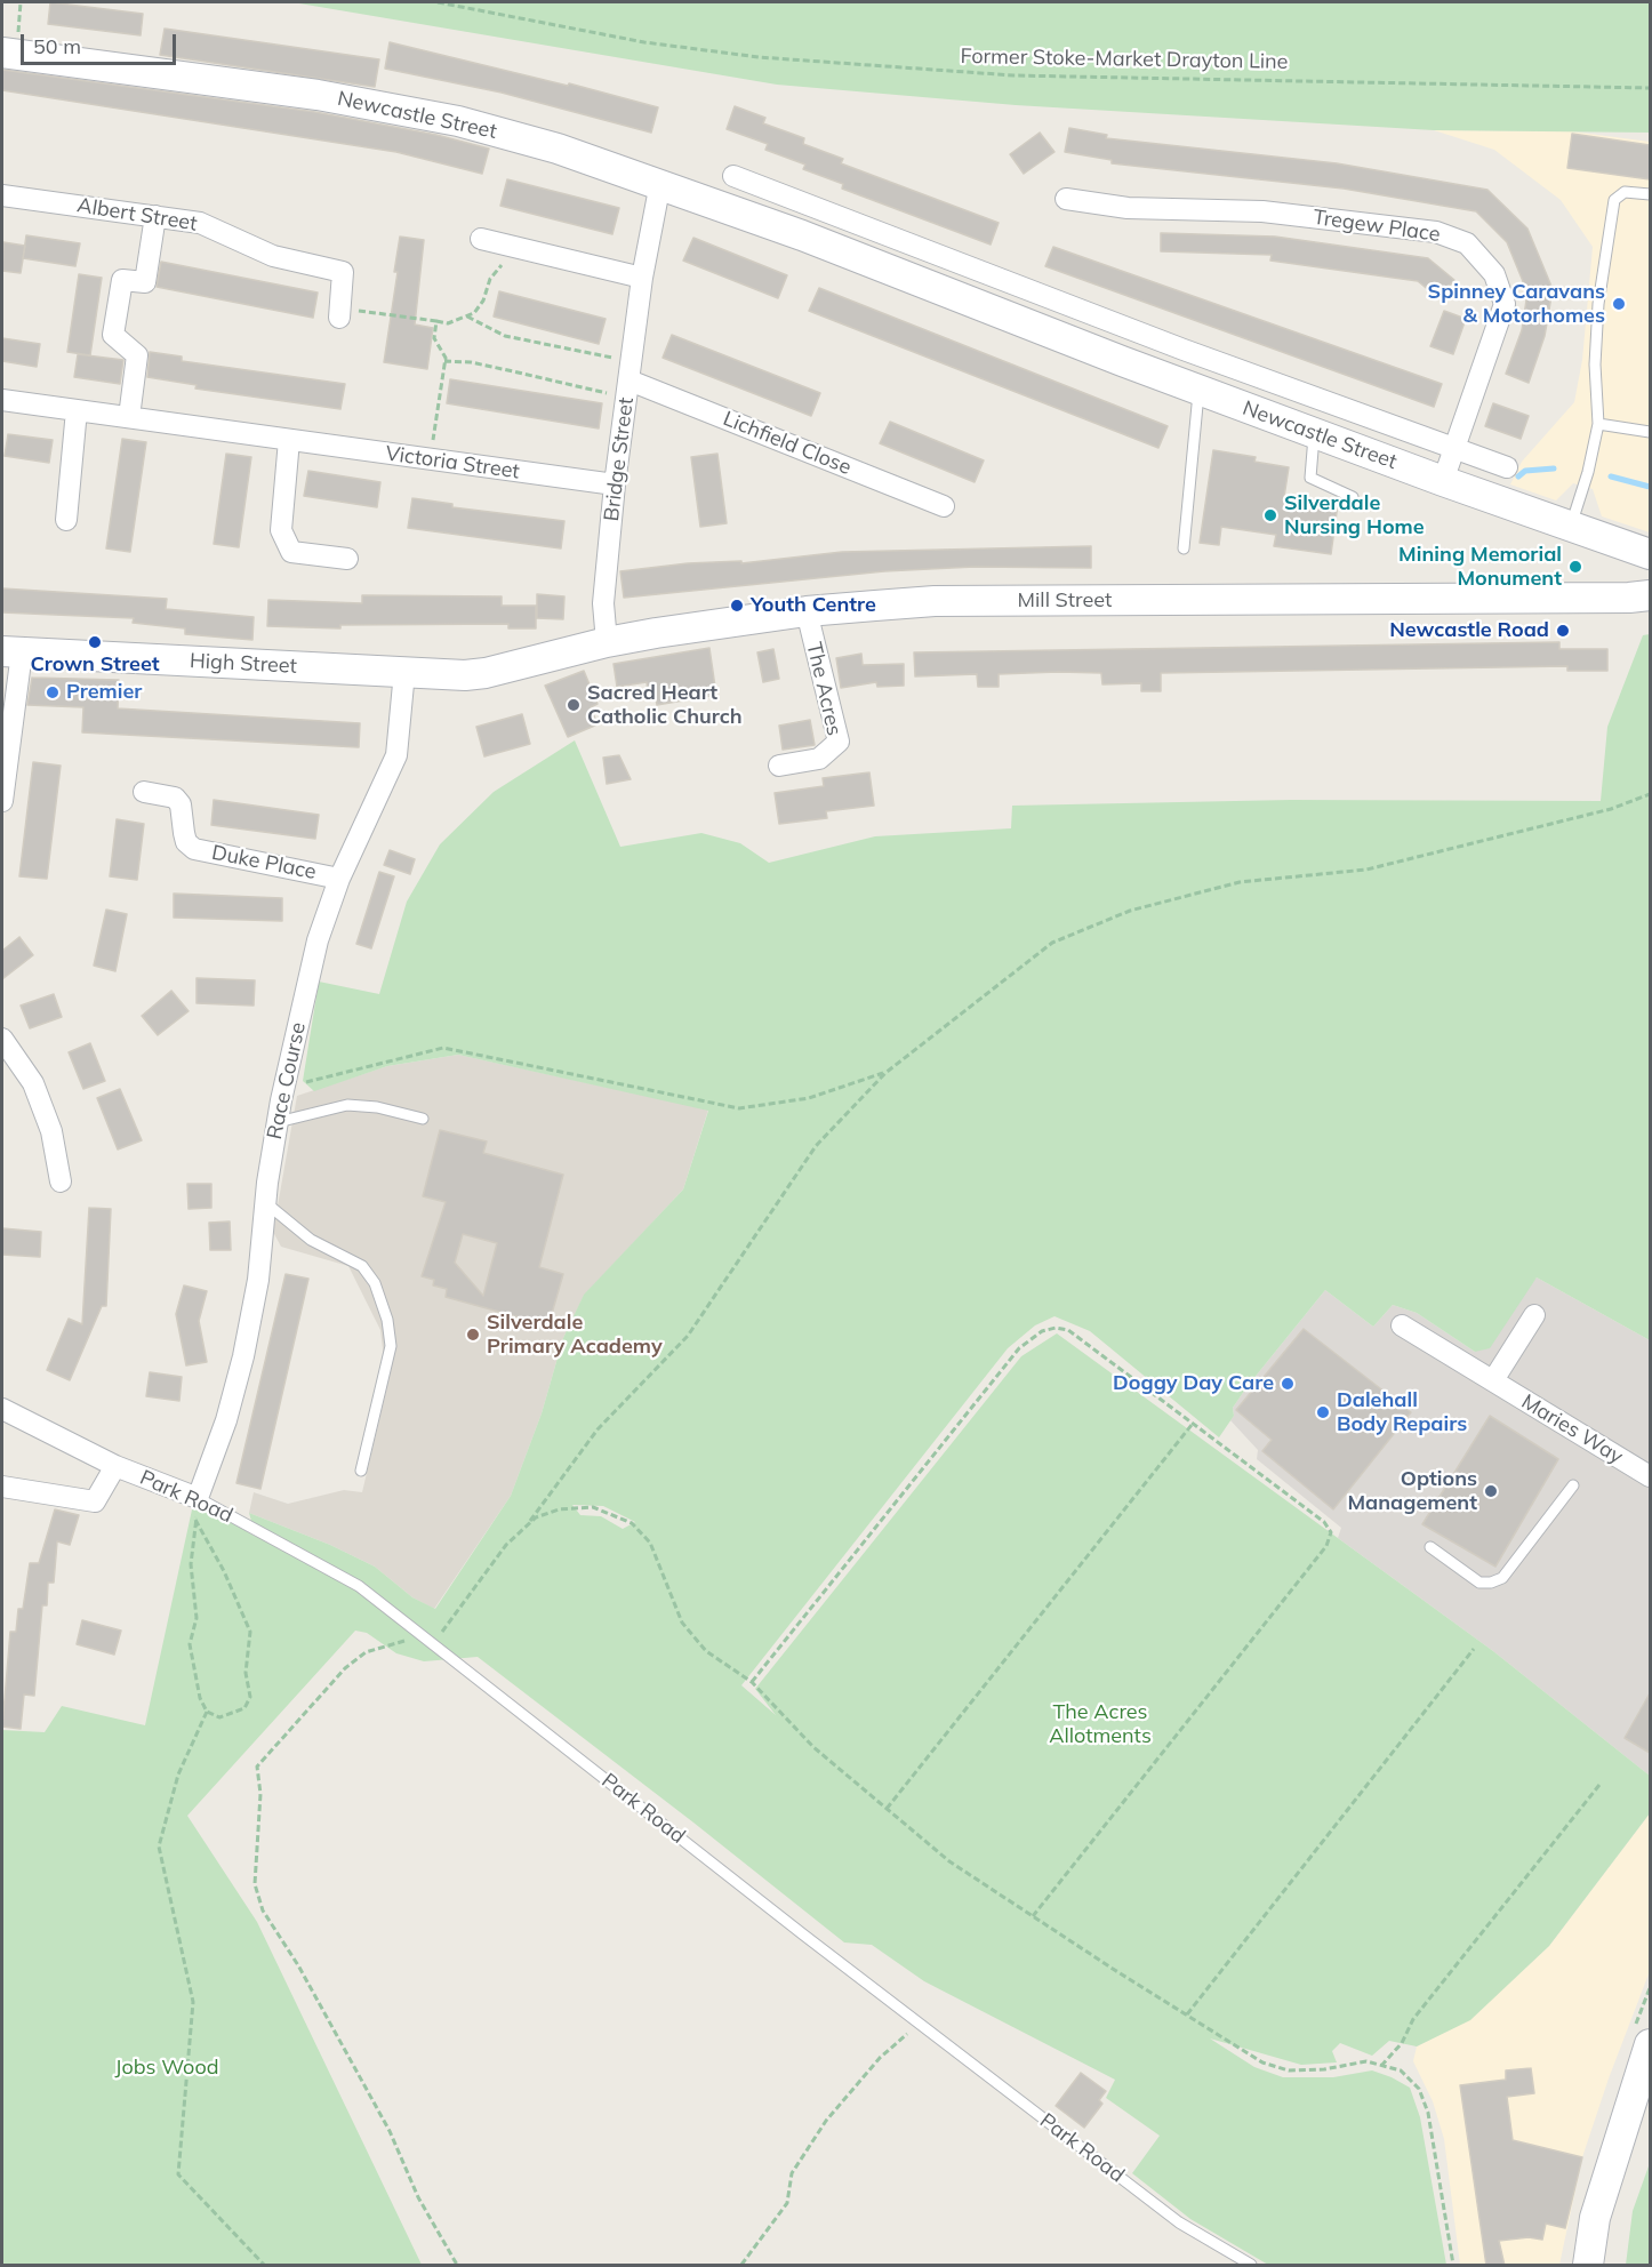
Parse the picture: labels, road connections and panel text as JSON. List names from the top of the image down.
{
  "streets": {
    "street": [
      "Newcastle Street",
      "Albert Street",
      "Tregew Place",
      "Lichfield Close",
      "Bridge Street",
      "Victoria Street",
      "Mill Street",
      "High Street",
      "The Acres",
      "Duke Place",
      "Race Course",
      "Maries Way",
      "Park Road"
    ],
    "path": ["Former Stoke-Market Drayton Line"]
  },
  "crossings": [
    ["Newcastle Street", "Tregew Place"],
    ["Newcastle Street", "Bridge Street"],
    ["Lichfield Close", "Bridge Street"],
    ["Bridge Street", "Victoria Street"],
    ["Bridge Street", "Mill Street"],
    ["Mill Street", "High Street"],
    ["Mill Street", "The Acres"],
    ["High Street", "Race Course"],
    ["Duke Place", "Race Course"],
    ["Race Course", "Park Road"]
  ],
  "parks": ["The Acres Allotments", "Jobs Wood"],
  "places": [
    "Spinney Caravans & Motorhomes",
    "Silverdale Nursing Home",
    "Mining Memorial Monument",
    "Youth Centre",
    "Newcastle Road",
    "Crown Street",
    "Premier",
    "Sacred Heart Catholic Church",
    "Silverdale Primary Academy",
    "Doggy Day Care",
    "Dalehall Body Repairs",
    "Options Management"
  ],
  "scale_bar": "50 m"
}
